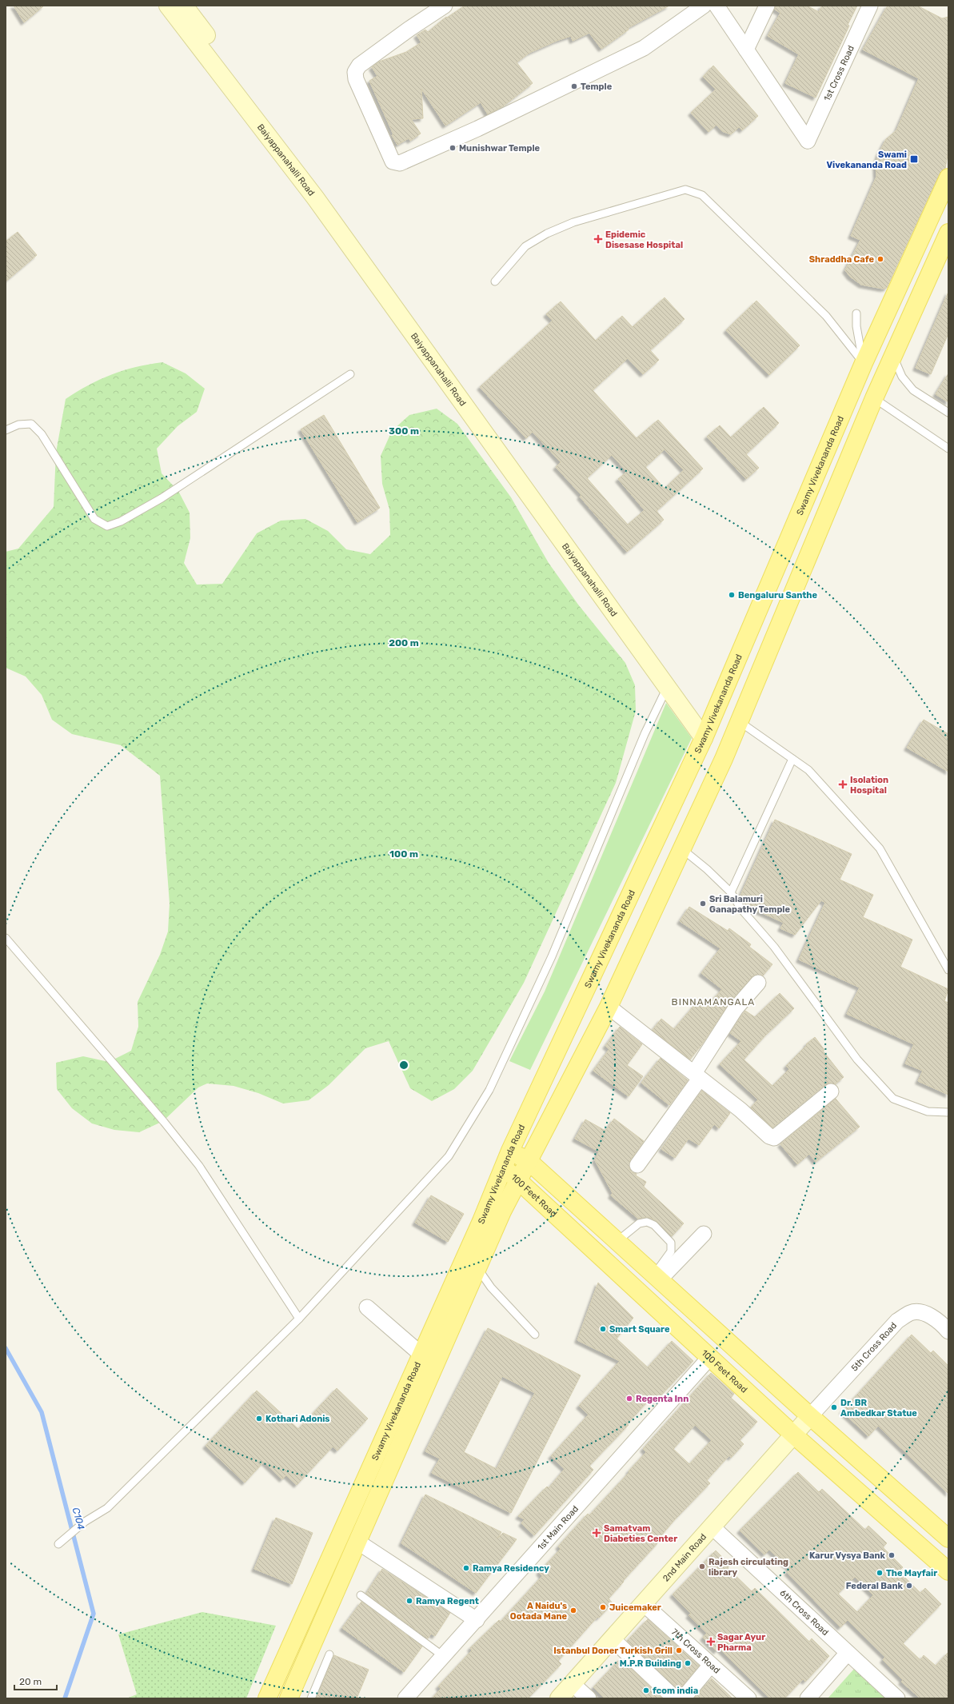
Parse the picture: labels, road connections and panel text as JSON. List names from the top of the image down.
{
  "streets": {
    "main road": ["Swamy Vivekananda Road", "100 Feet Road"],
    "street": [
      "1st Cross Road",
      "Baiyappanahalli Road",
      "5th Cross Road",
      "1st Main Road",
      "2nd Main Road",
      "6th Cross Road",
      "7th Cross Road"
    ]
  },
  "crossings": [
    ["Baiyappanahalli Road", "Swamy Vivekananda Road"],
    ["Swamy Vivekananda Road", "100 Feet Road"],
    ["100 Feet Road", "1st Main Road"],
    ["100 Feet Road", "2nd Main Road"],
    ["5th Cross Road", "2nd Main Road"],
    ["2nd Main Road", "6th Cross Road"],
    ["2nd Main Road", "7th Cross Road"]
  ],
  "districts": ["BINNAMANGALA"],
  "water": ["C104"],
  "places": {
    "other": [
      "Temple",
      "Munishwar Temple",
      "Shraddha Cafe",
      "Bengaluru Santhe",
      "Sri Balamuri Ganapathy Temple",
      "Smart Square",
      "Regenta Inn",
      "Dr. BR Ambedkar Statue",
      "Kothari Adonis",
      "Karur Vysya Bank",
      "Rajesh circulating library",
      "Ramya Residency",
      "The Mayfair",
      "Federal Bank",
      "Ramya Regent",
      "Juicemaker",
      "A Naidu's Ootada Mane",
      "Istanbul Doner Turkish Grill",
      "M.P.R Building",
      "fcom india"
    ],
    "transit": ["Swami Vivekananda Road"],
    "health": [
      "Epidemic Disesase Hospital",
      "Isolation Hospital",
      "Samatvam Diabeties Center",
      "Sagar Ayur Pharma"
    ]
  },
  "scale_bar": "20 m",
  "rings": ["300 m", "200 m", "100 m"]
}
